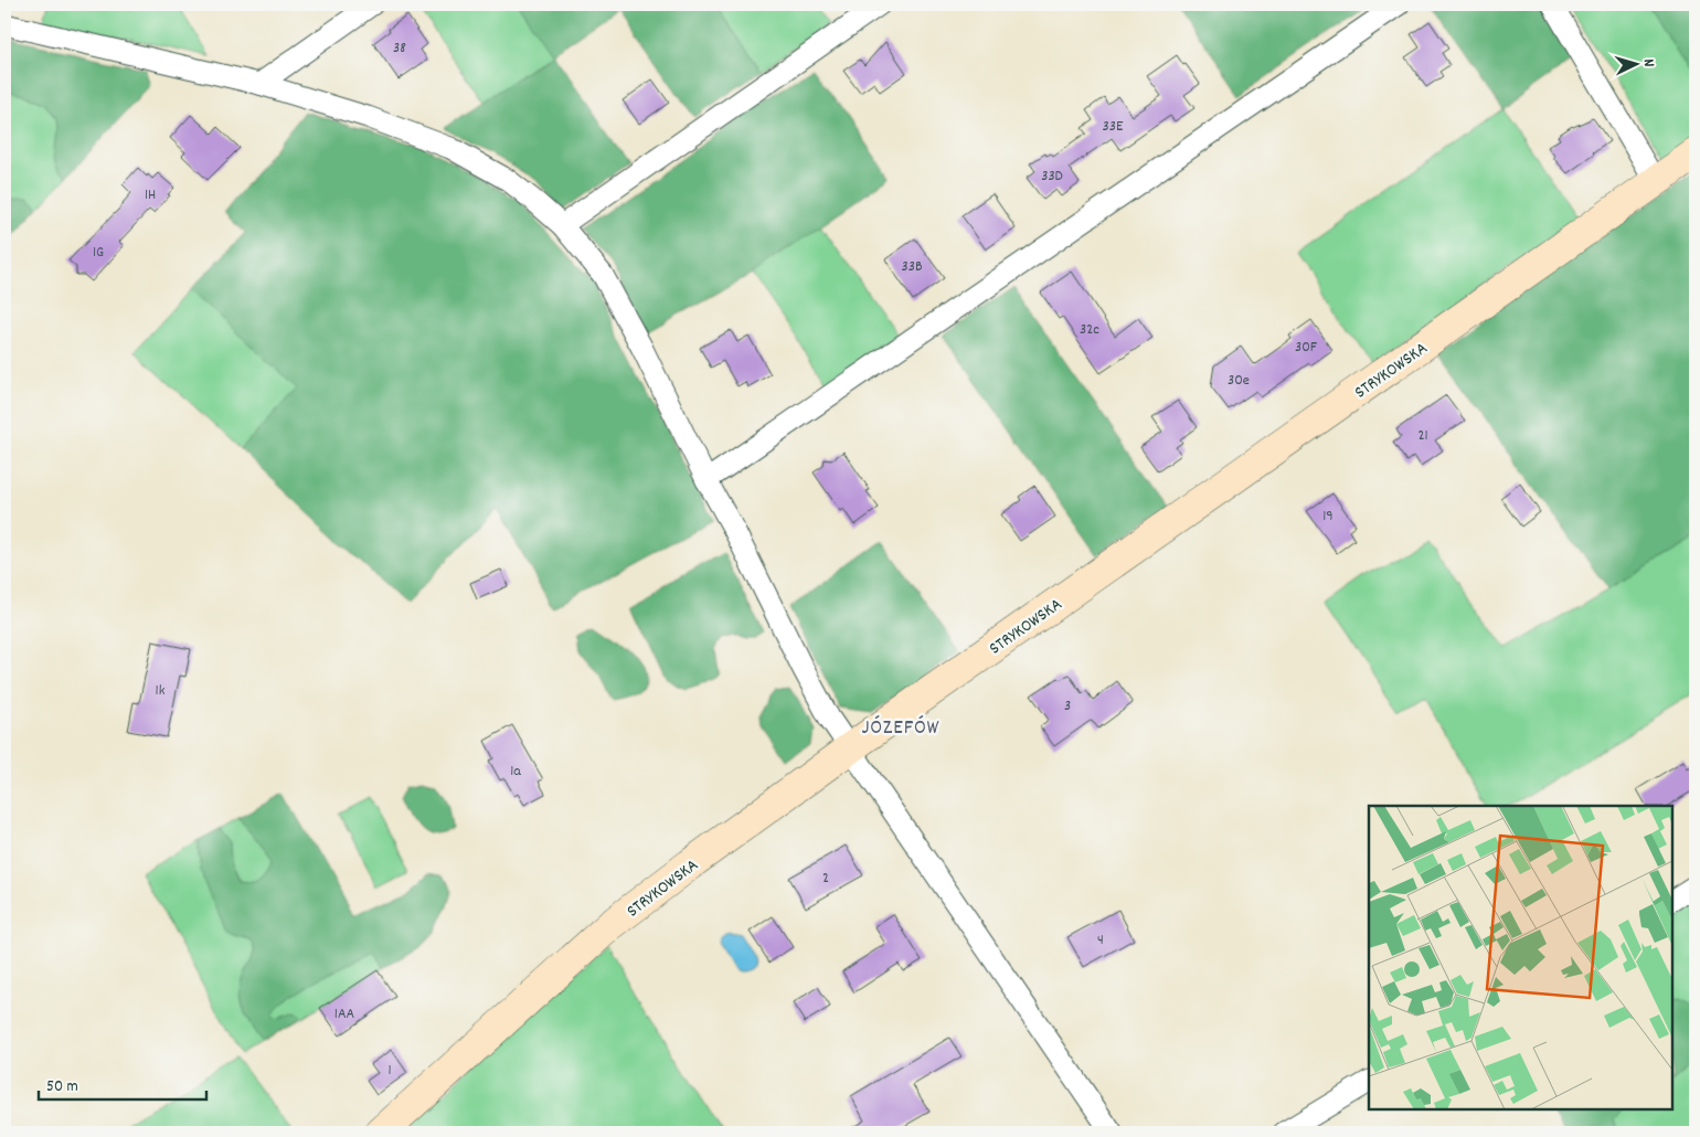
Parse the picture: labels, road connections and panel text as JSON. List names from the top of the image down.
{
  "streets": {
    "street": ["STRYKOWSKA"]
  },
  "districts": ["JÓZEFÓW"],
  "house_numbers": [
    "38",
    "33E",
    "33D",
    "1H",
    "1G",
    "33B",
    "32c",
    "30F",
    "30e",
    "21",
    "19",
    "1k",
    "3",
    "1a",
    "2",
    "4",
    "1AA",
    "1"
  ],
  "scale_bar": "50 m",
  "north": "right"
}
